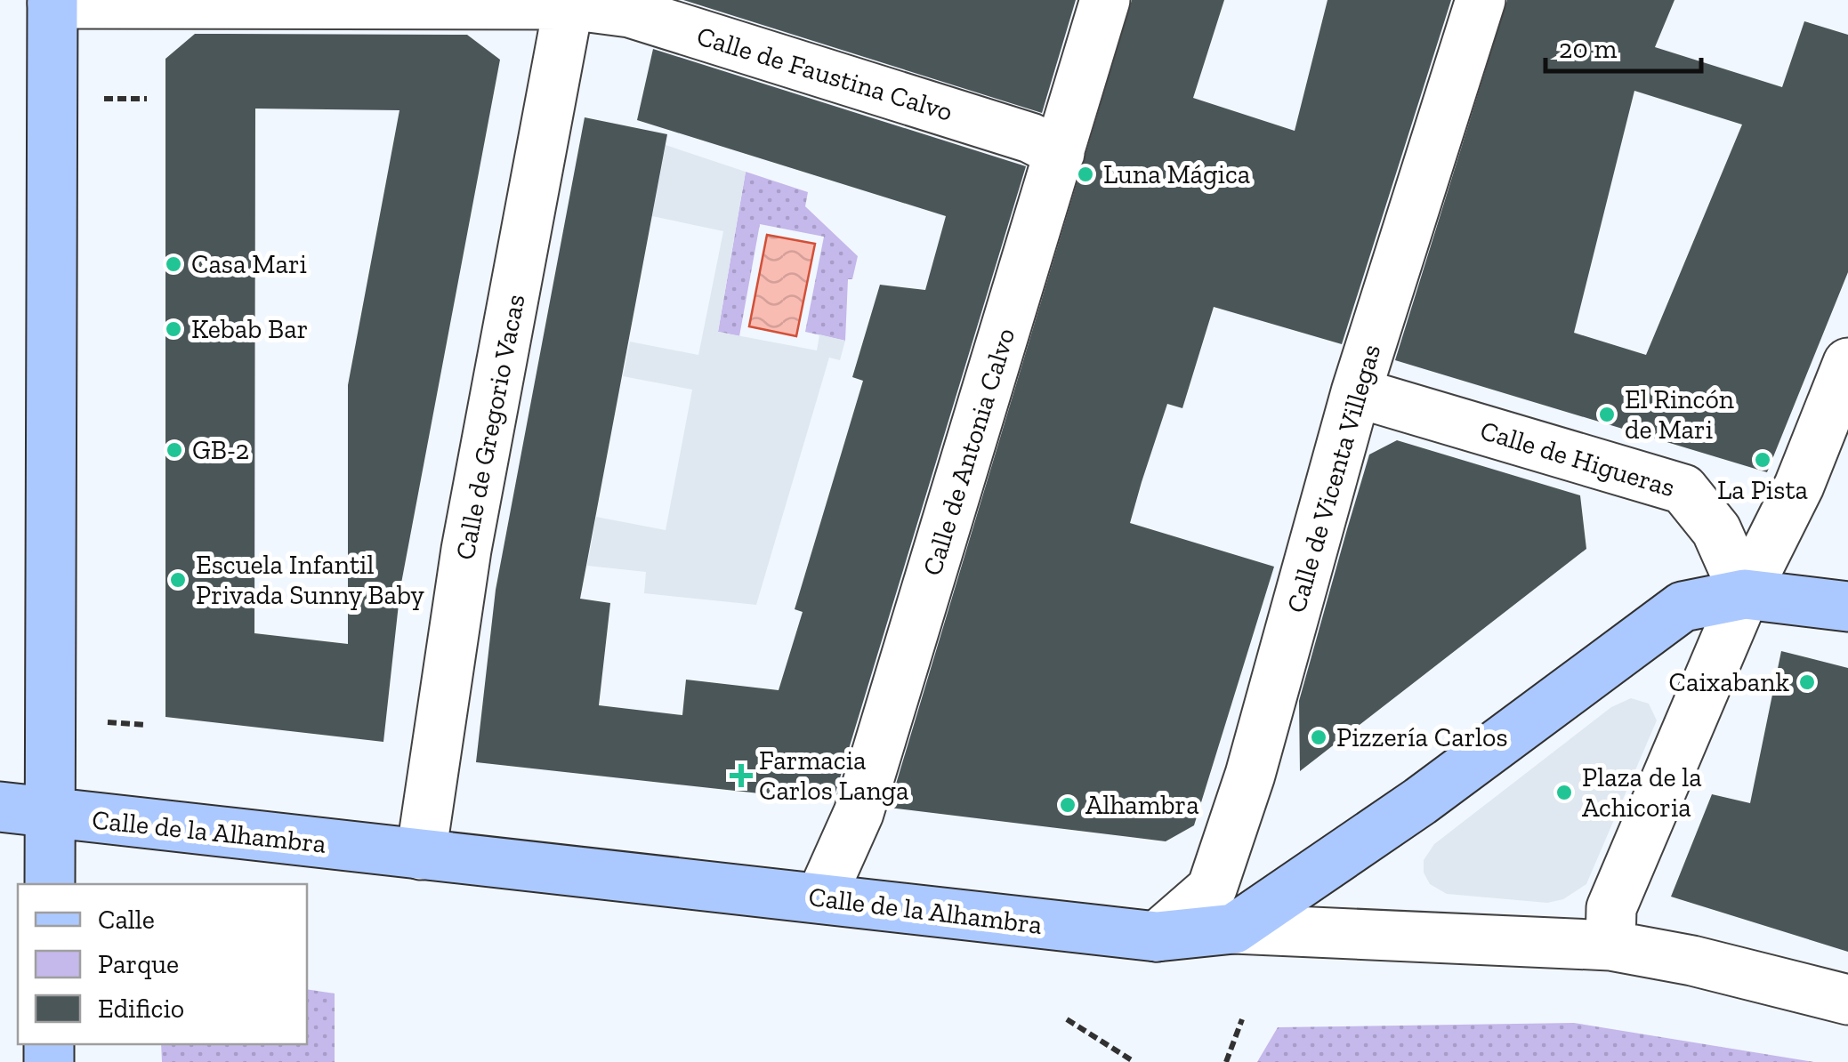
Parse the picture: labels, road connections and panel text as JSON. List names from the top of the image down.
{
  "streets": {
    "main road": ["Calle de la Alhambra"],
    "street": [
      "Calle de Faustina Calvo",
      "Calle de Gregorio Vacas",
      "Calle de Antonia Calvo",
      "Calle de Higueras",
      "Calle de Vicenta Villegas"
    ]
  },
  "crossings": [
    ["Calle de Faustina Calvo", "Calle de Gregorio Vacas"],
    ["Calle de Faustina Calvo", "Calle de Antonia Calvo"],
    ["Calle de Gregorio Vacas", "Calle de la Alhambra"],
    ["Calle de Antonia Calvo", "Calle de la Alhambra"],
    ["Calle de Higueras", "Calle de Vicenta Villegas"],
    ["Calle de Vicenta Villegas", "Calle de la Alhambra"]
  ],
  "places": {
    "other": [
      "Luna Mágica",
      "Casa Mari",
      "Kebab Bar",
      "El Rincón de Mari",
      "GB-2",
      "La Pista",
      "Escuela Infantil Privada Sunny Baby",
      "Caixabank",
      "Pizzería Carlos",
      "Plaza de la Achicoria",
      "Alhambra"
    ],
    "health": ["Farmacia Carlos Langa"]
  },
  "legend": ["Calle", "Parque", "Edificio"],
  "scale_bar": "20 m"
}
